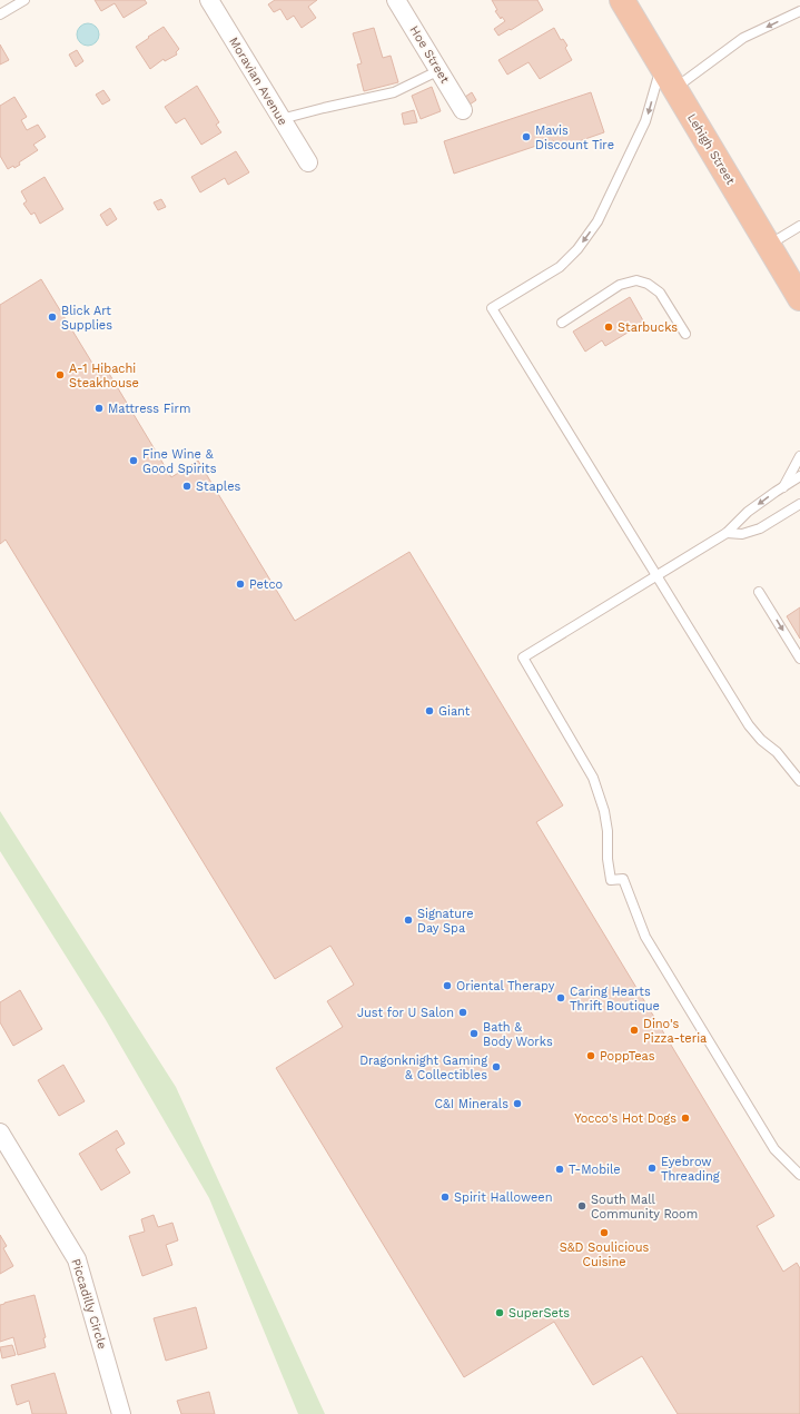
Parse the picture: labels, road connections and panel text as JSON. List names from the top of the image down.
{
  "streets": {
    "highway": ["Lehigh Street"],
    "street": ["Hoe Street", "Moravian Avenue", "Piccadilly Circle"]
  },
  "places": [
    "Mavis Discount Tire",
    "Blick Art Supplies",
    "Starbucks",
    "A-1 Hibachi Steakhouse",
    "Mattress Firm",
    "Fine Wine & Good Spirits",
    "Staples",
    "Petco",
    "Giant",
    "Signature Day Spa",
    "Oriental Therapy",
    "Caring Hearts Thrift Boutique",
    "Just for U Salon",
    "Dino's Pizza-teria",
    "Bath & Body Works",
    "PoppTeas",
    "Dragonknight Gaming & Collectibles",
    "C&I Minerals",
    "Yocco's Hot Dogs",
    "Eyebrow Threading",
    "T-Mobile",
    "Spirit Halloween",
    "South Mall Community Room",
    "S&D Soulicious Cuisine",
    "SuperSets"
  ]
}
